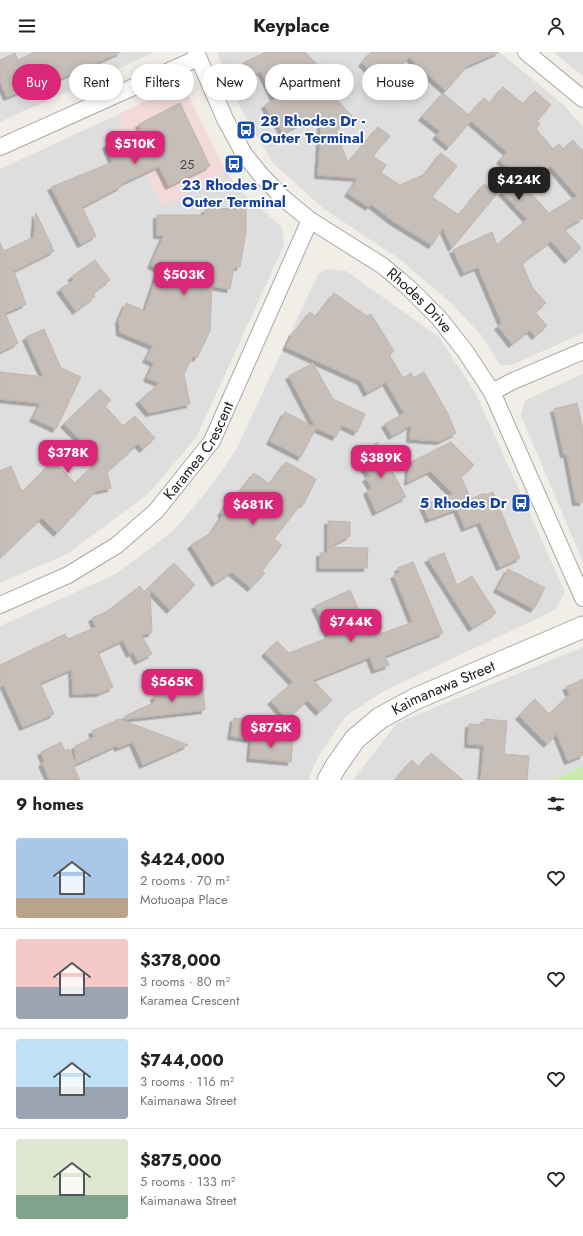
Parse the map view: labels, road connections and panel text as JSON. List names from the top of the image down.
{
  "streets": {
    "street": ["Rhodes Drive", "Karamea Crescent", "Kaimanawa Street"]
  },
  "crossings": [
    ["Rhodes Drive", "Karamea Crescent"]
  ],
  "places": {
    "bus stop": ["28 Rhodes Dr - Outer Terminal", "23 Rhodes Dr - Outer Terminal", "5 Rhodes Dr"]
  },
  "house_numbers": ["25"],
  "page": {
    "header": "Keyplace",
    "chip": [
      "Buy",
      "Rent",
      "Filters",
      "New",
      "Apartment",
      "House"
    ],
    "price": [
      "$510K",
      "$424K",
      "$503K",
      "$378K",
      "$389K",
      "$681K",
      "$744K",
      "$565K",
      "$875K"
    ],
    "heading": "9 homes",
    "list": [
      {
        "name": "$424,000",
        "note": "2 rooms · 70 m² · Motuoapa Place"
      },
      {
        "name": "$378,000",
        "note": "3 rooms · 80 m² · Karamea Crescent"
      },
      {
        "name": "$744,000",
        "note": "3 rooms · 116 m² · Kaimanawa Street"
      },
      {
        "name": "$875,000",
        "note": "5 rooms · 133 m² · Kaimanawa Street"
      }
    ]
  }
}
